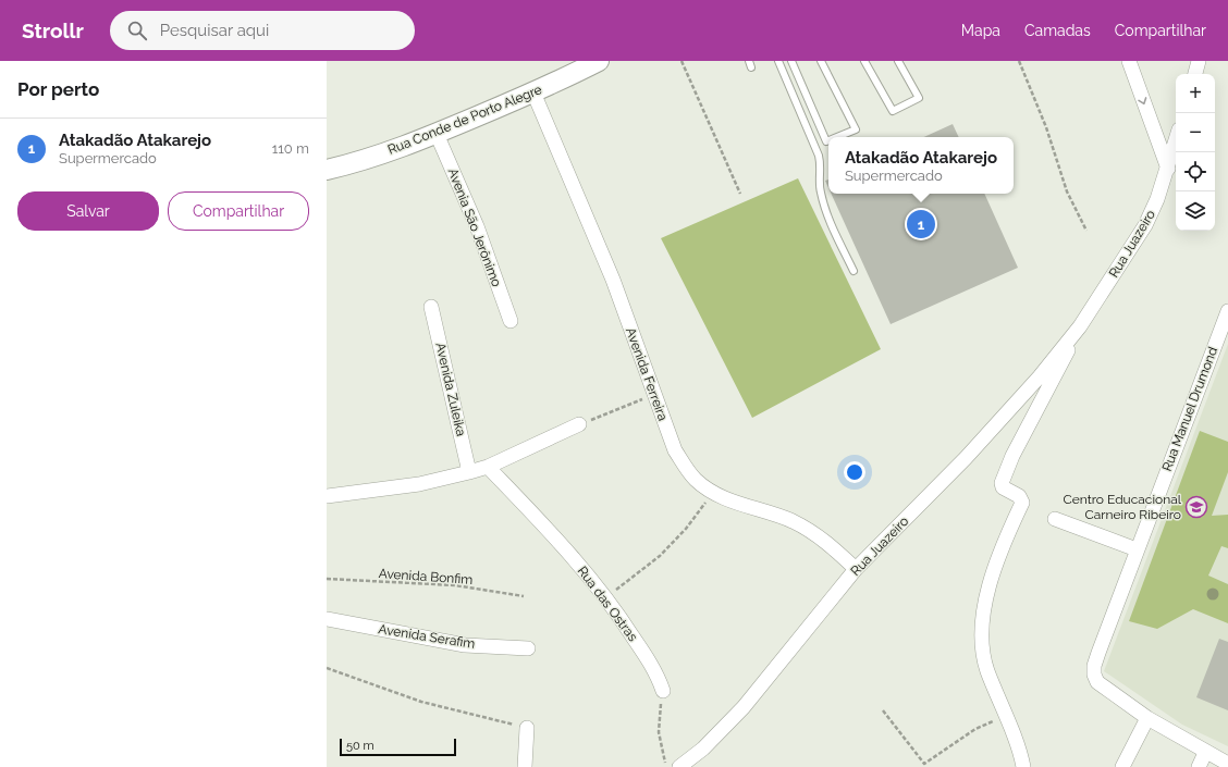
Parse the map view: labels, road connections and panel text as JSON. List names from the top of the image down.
{
  "streets": {
    "main road": ["Rua Conde de Porto Alegre"],
    "street": [
      "Avenia São Jerônimo",
      "Rua Juazeiro",
      "Avenida Ferreira",
      "Avenida Zuleika",
      "Rua Manuel Drumond",
      "Rua das Ostras",
      "Avenida Serafim"
    ],
    "path": ["Avenida Bonfim"]
  },
  "crossings": [
    ["Rua Conde de Porto Alegre", "Avenia São Jerônimo"],
    ["Rua Conde de Porto Alegre", "Avenida Ferreira"],
    ["Rua Juazeiro", "Avenida Ferreira"]
  ],
  "places": {
    "school or university": ["Centro Educacional Carneiro Ribeiro"]
  },
  "scale_bar": "50 m",
  "page": {
    "header": "Strollr",
    "search": "Pesquisar aqui",
    "nav": ["Mapa", "Camadas", "Compartilhar"],
    "heading": "Por perto",
    "map_buttons": ["+", "−"],
    "list": [
      {
        "mark": "1",
        "name": "Atakadão Atakarejo",
        "note": "Supermercado",
        "value": "110 m"
      }
    ],
    "popup": ["Atakadão Atakarejo", "Supermercado"],
    "buttons": ["Salvar", "Compartilhar"],
    "pins": "1",
    "scale": "50 m"
  }
}
